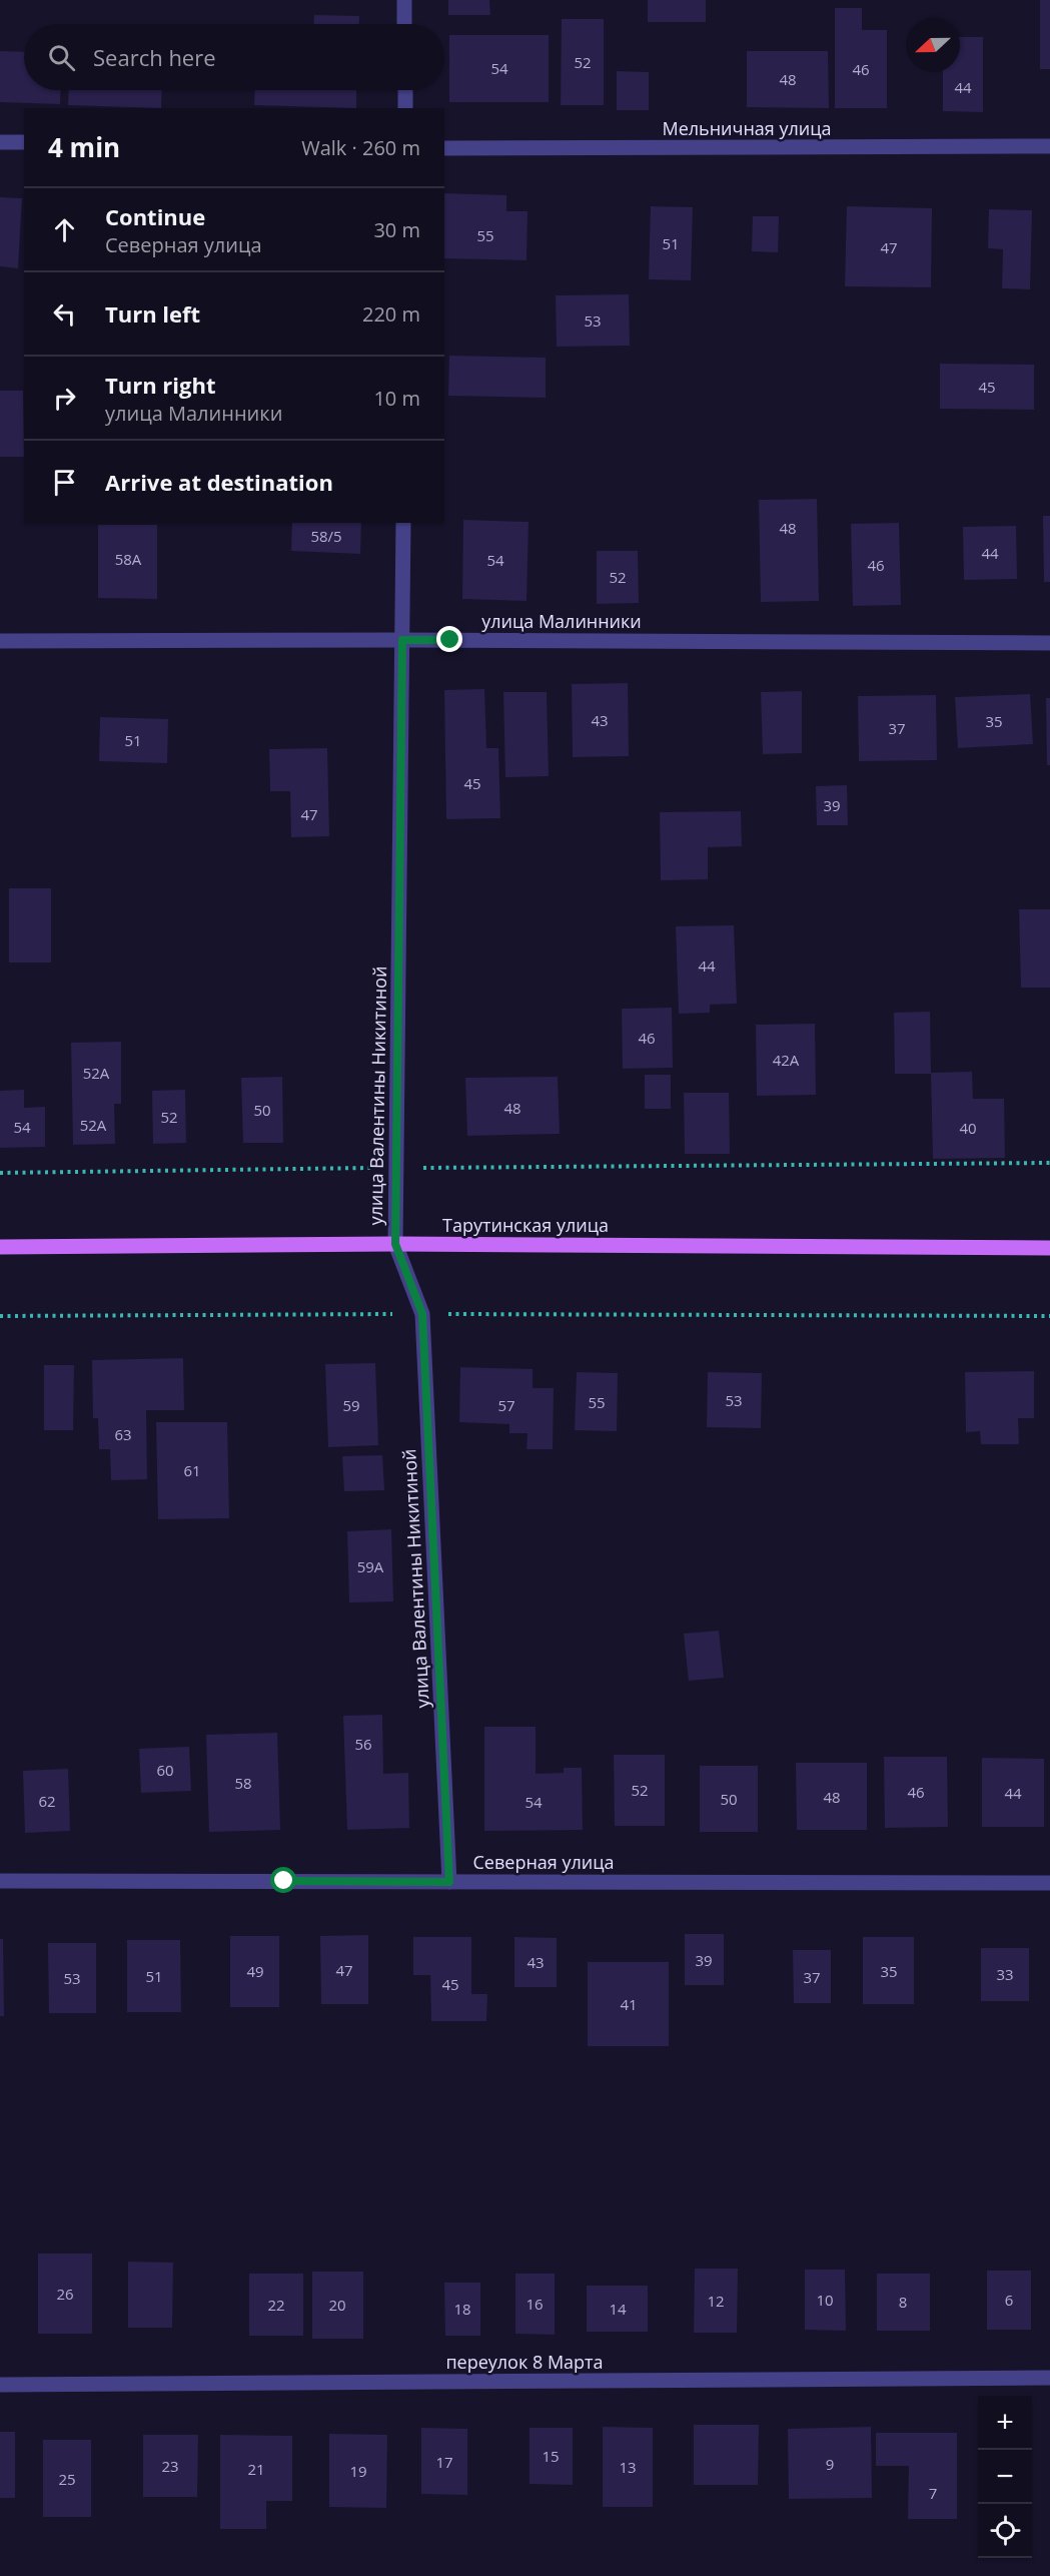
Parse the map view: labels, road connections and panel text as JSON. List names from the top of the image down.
{
  "streets": {
    "main road": ["Тарутинская улица"],
    "street": [
      "Мельничная улица",
      "улица Малинники",
      "улица Валентины Никитиной",
      "Северная улица",
      "переулок 8 Марта"
    ]
  },
  "crossings": [
    ["улица Малинники", "улица Валентины Никитиной"],
    ["улица Валентины Никитиной", "Тарутинская улица"],
    ["улица Валентины Никитиной", "Северная улица"]
  ],
  "house_numbers": [
    "52",
    "54",
    "46",
    "48",
    "44",
    "55",
    "51",
    "47",
    "53",
    "45",
    "48",
    "58/5",
    "44",
    "58А",
    "54",
    "46",
    "52",
    "43",
    "35",
    "37",
    "51",
    "45",
    "39",
    "47",
    "44",
    "46",
    "42А",
    "52А",
    "48",
    "50",
    "52",
    "52А",
    "54",
    "40",
    "53",
    "55",
    "59",
    "57",
    "63",
    "61",
    "59А",
    "56",
    "60",
    "58",
    "52",
    "46",
    "44",
    "48",
    "50",
    "62",
    "54",
    "39",
    "43",
    "47",
    "49",
    "35",
    "33",
    "51",
    "37",
    "53",
    "45",
    "41",
    "26",
    "10",
    "6",
    "12",
    "8",
    "16",
    "22",
    "20",
    "18",
    "14",
    "15",
    "17",
    "9",
    "23",
    "13",
    "21",
    "19",
    "25",
    "7"
  ],
  "north": "left",
  "page": {
    "search": "Search here",
    "heading": ["4 min", "Walk · 260 m"],
    "list": [
      ["Continue", "Северная улица", "30 m"],
      ["Turn left", "220 m"],
      ["Turn right", "улица Малинники", "10 m"],
      "Arrive at destination"
    ],
    "map_buttons": ["+", "−"]
  }
}
